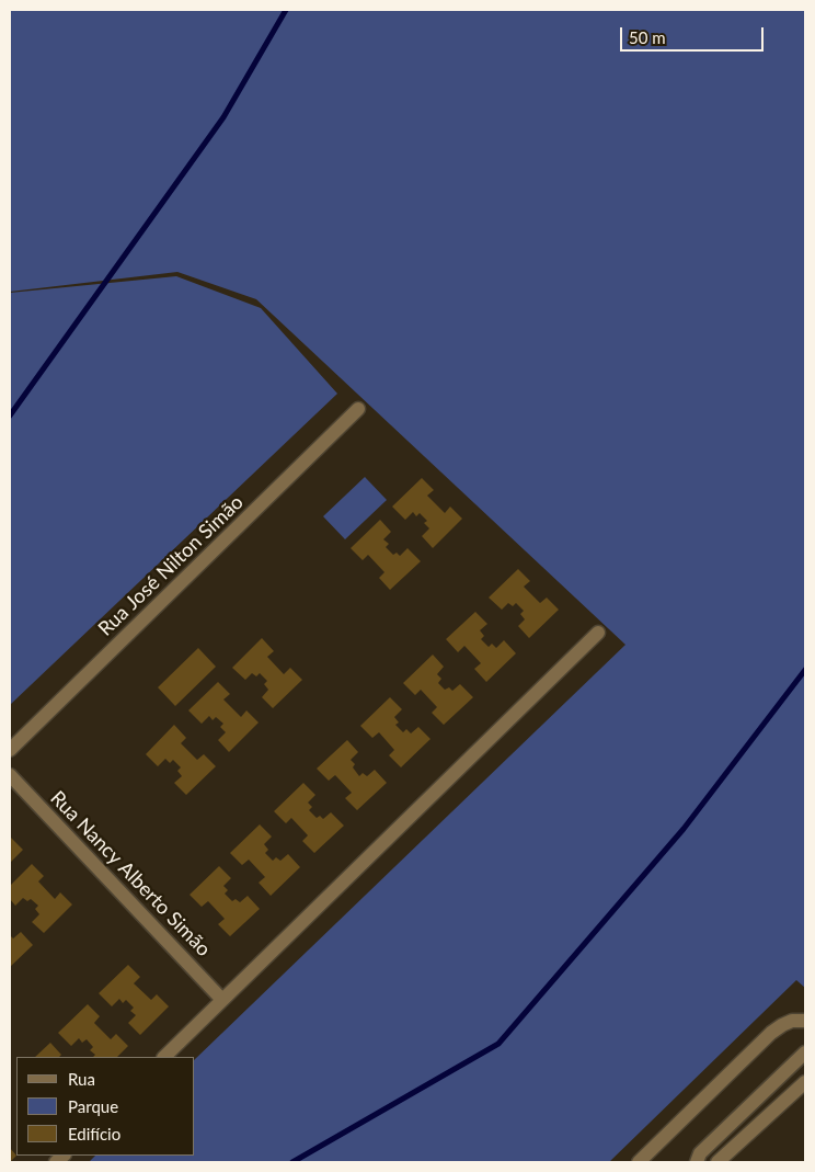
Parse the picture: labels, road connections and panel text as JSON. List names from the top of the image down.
{
  "streets": {
    "street": ["Rua José Nilton Simão", "Rua Nancy Alberto Simão"]
  },
  "legend": ["Rua", "Parque", "Edifício"],
  "scale_bar": "50 m"
}
